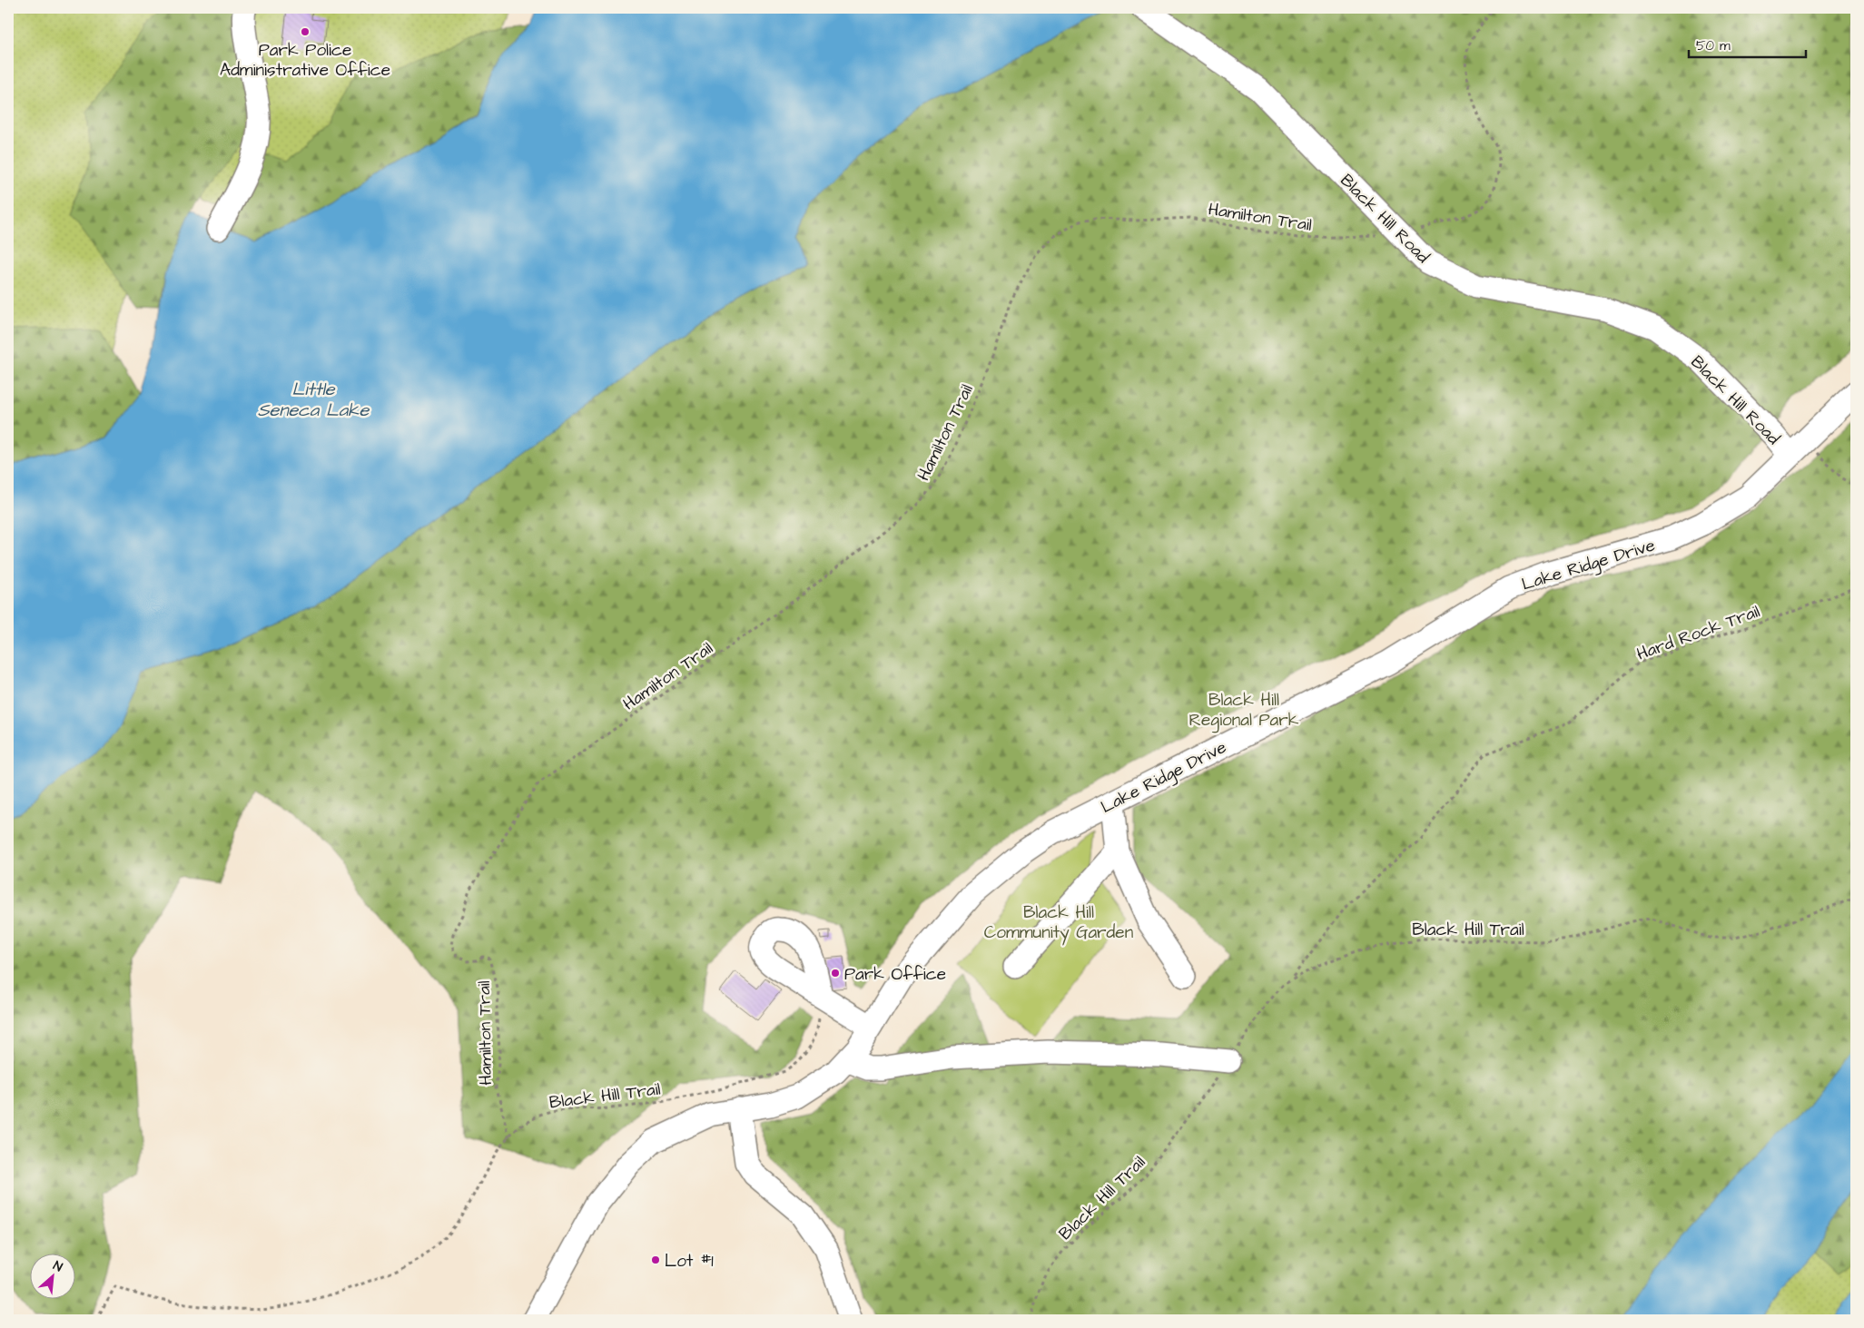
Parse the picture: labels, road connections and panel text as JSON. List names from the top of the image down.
{
  "streets": {
    "street": ["Black Hill Road", "Lake Ridge Drive"],
    "path": ["Hamilton Trail", "Hard Rock Trail", "Black Hill Trail"]
  },
  "crossings": [
    ["Hamilton Trail", "Black Hill Road"],
    ["Hamilton Trail", "Black Hill Trail"],
    ["Black Hill Road", "Lake Ridge Drive"],
    ["Hard Rock Trail", "Black Hill Trail"]
  ],
  "water": ["Little Seneca Lake"],
  "parks": ["Black Hill Regional Park", "Black Hill Community Garden"],
  "places": ["Park Police Administrative Office", "Park Office", "Lot #1"],
  "scale_bar": "50 m",
  "north": "top right"
}
